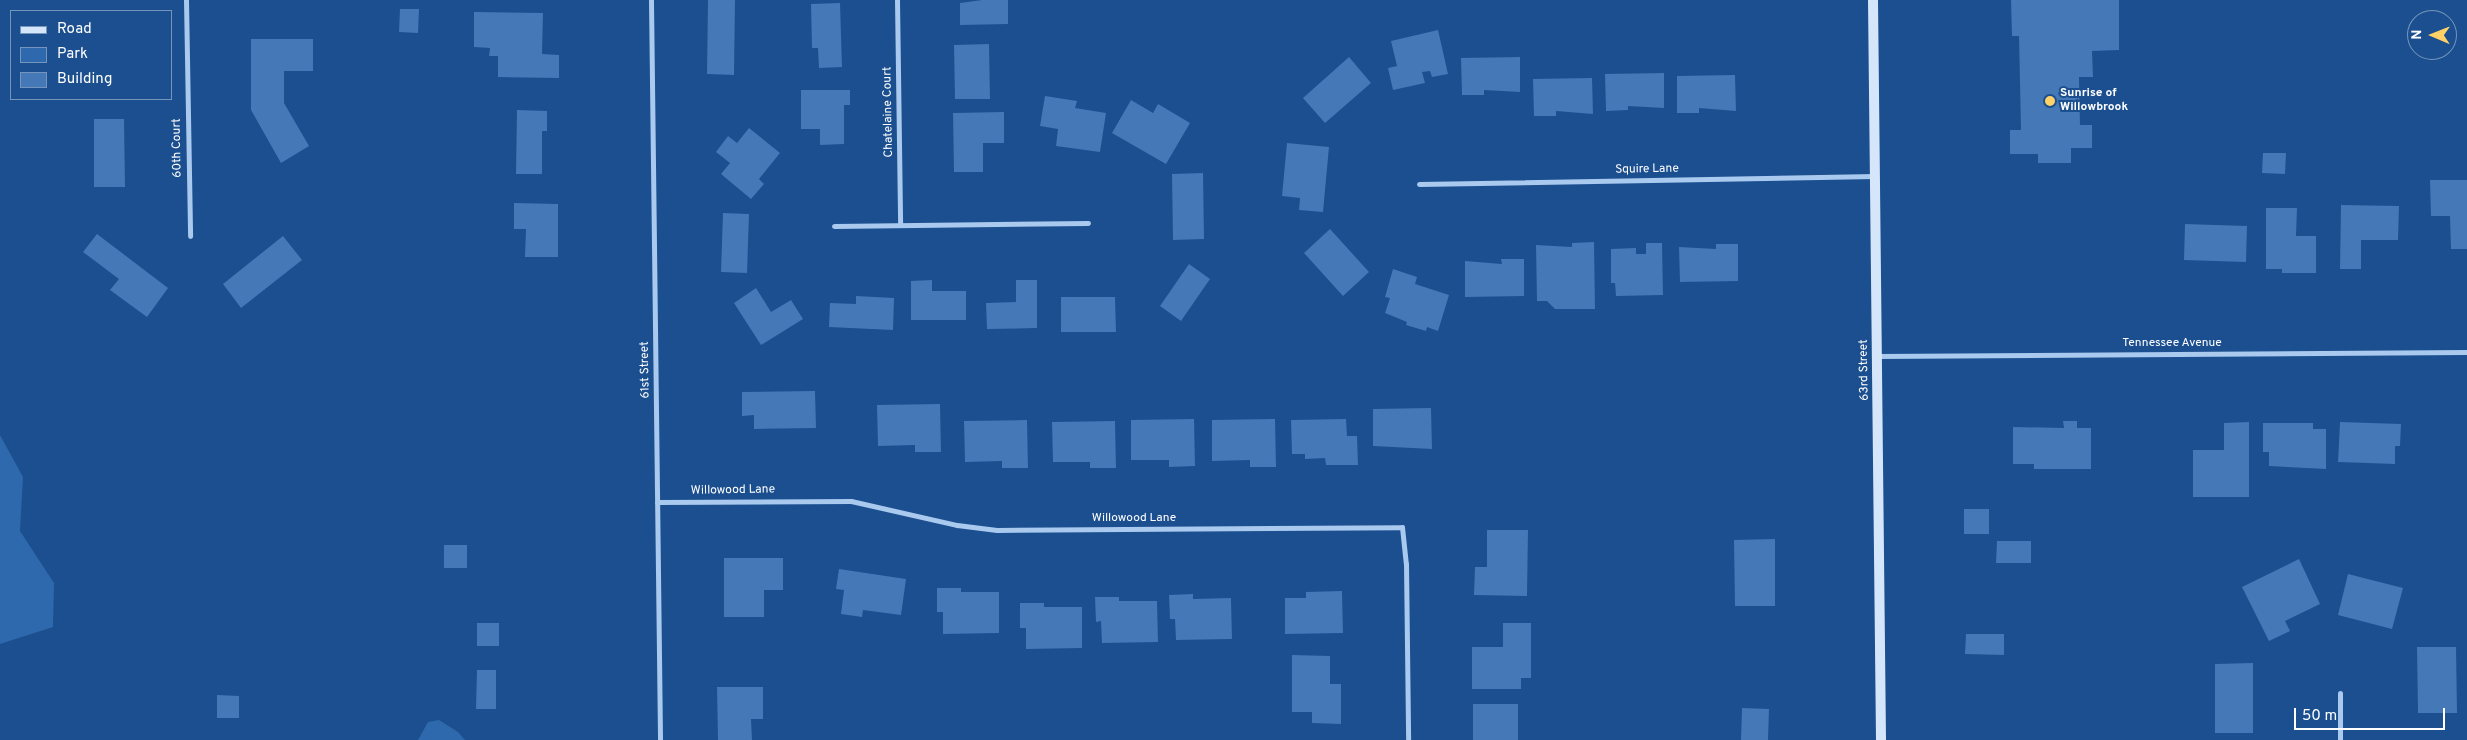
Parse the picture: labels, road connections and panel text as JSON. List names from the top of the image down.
{
  "streets": {
    "main road": ["63rd Street"],
    "street": [
      "Chatelaine Court",
      "60th Court",
      "Squire Lane",
      "Tennessee Avenue",
      "61st Street",
      "Willowood Lane"
    ]
  },
  "crossings": [
    ["Squire Lane", "63rd Street"],
    ["Tennessee Avenue", "63rd Street"],
    ["61st Street", "Willowood Lane"]
  ],
  "places": ["Sunrise of Willowbrook"],
  "legend": ["Road", "Park", "Building"],
  "scale_bar": "50 m",
  "north": "left"
}
